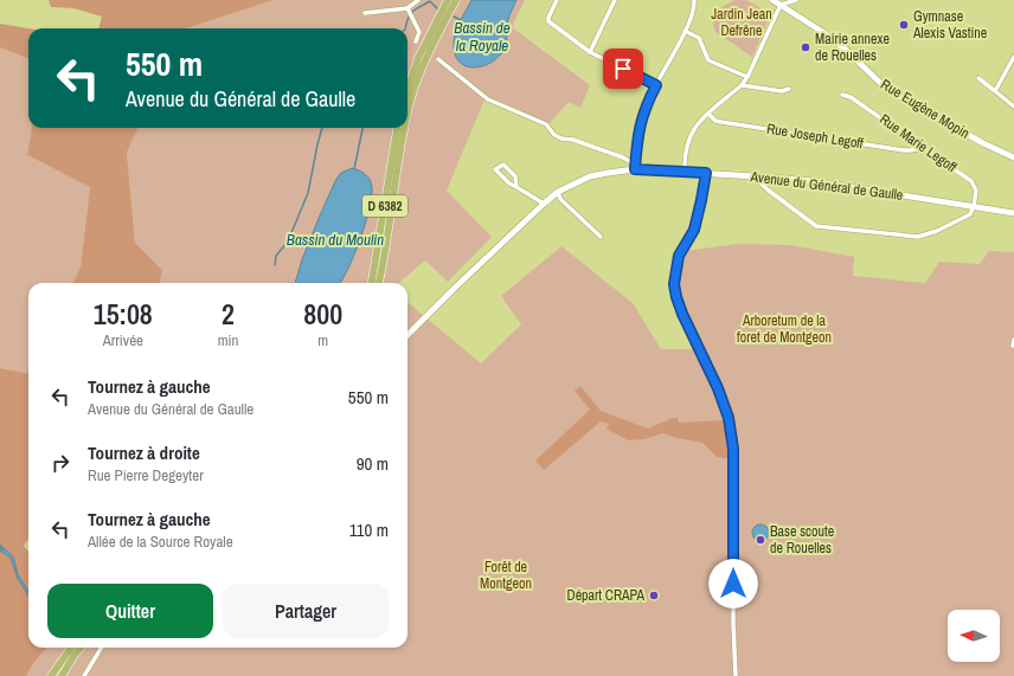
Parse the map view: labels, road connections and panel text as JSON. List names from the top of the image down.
{
  "streets": {
    "highway": ["D 6382"],
    "street": [
      "Rue Eugène Mopin",
      "Rue Joseph Legoff",
      "Rue Marie Legoff",
      "Avenue du Général de Gaulle"
    ]
  },
  "crossings": [
    ["Rue Joseph Legoff", "Rue Marie Legoff"],
    ["Rue Marie Legoff", "Avenue du Général de Gaulle"]
  ],
  "water": ["Bassin de la Royale", "Bassin du Moulin"],
  "parks": ["Jardin Jean Defrêne", "Arboretum de la foret de Montgeon", "Forêt de Montgeon"],
  "places": [
    "Gymnase Alexis Vastine",
    "Mairie annexe de Rouelles",
    "Base scoute de Rouelles",
    "Départ CRAPA"
  ],
  "north": "left",
  "page": {
    "turn": ["550 m", "Avenue du Général de Gaulle"],
    "eta": [
      "15:08",
      "Arrivée",
      "2",
      "min",
      "800",
      "m"
    ],
    "list": [
      {
        "name": "Tournez à gauche",
        "note": "Avenue du Général de Gaulle",
        "value": "550 m"
      },
      {
        "name": "Tournez à droite",
        "note": "Rue Pierre Degeyter",
        "value": "90 m"
      },
      {
        "name": "Tournez à gauche",
        "note": "Allée de la Source Royale",
        "value": "110 m"
      }
    ],
    "buttons": ["Quitter", "Partager"]
  }
}
